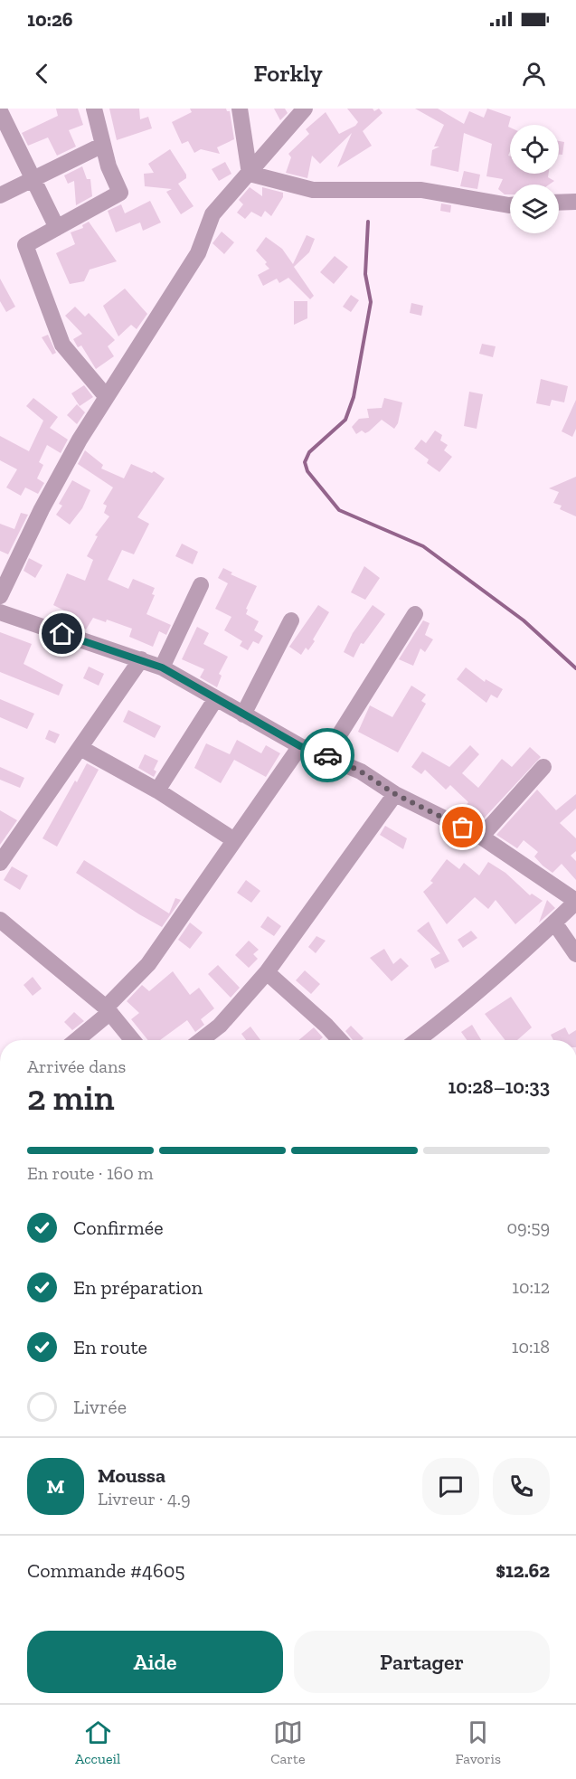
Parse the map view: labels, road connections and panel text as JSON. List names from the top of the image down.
{
  "page": {
    "status": "10:26",
    "header": "Forkly",
    "heading": ["2 min", "Arrivée dans", "10:28–10:33"],
    "panel": [
      "Moussa",
      "Livreur · 4.9",
      "Commande #4605",
      "$12.62"
    ],
    "bar": "En route · 160 m",
    "list": [
      ["Confirmée", "09:59"],
      ["En préparation", "10:12"],
      ["En route", "10:18"],
      "Livrée"
    ],
    "round": "M",
    "buttons": ["Aide", "Partager"],
    "tabs": ["Accueil", "Carte", "Favoris"]
  }
}
